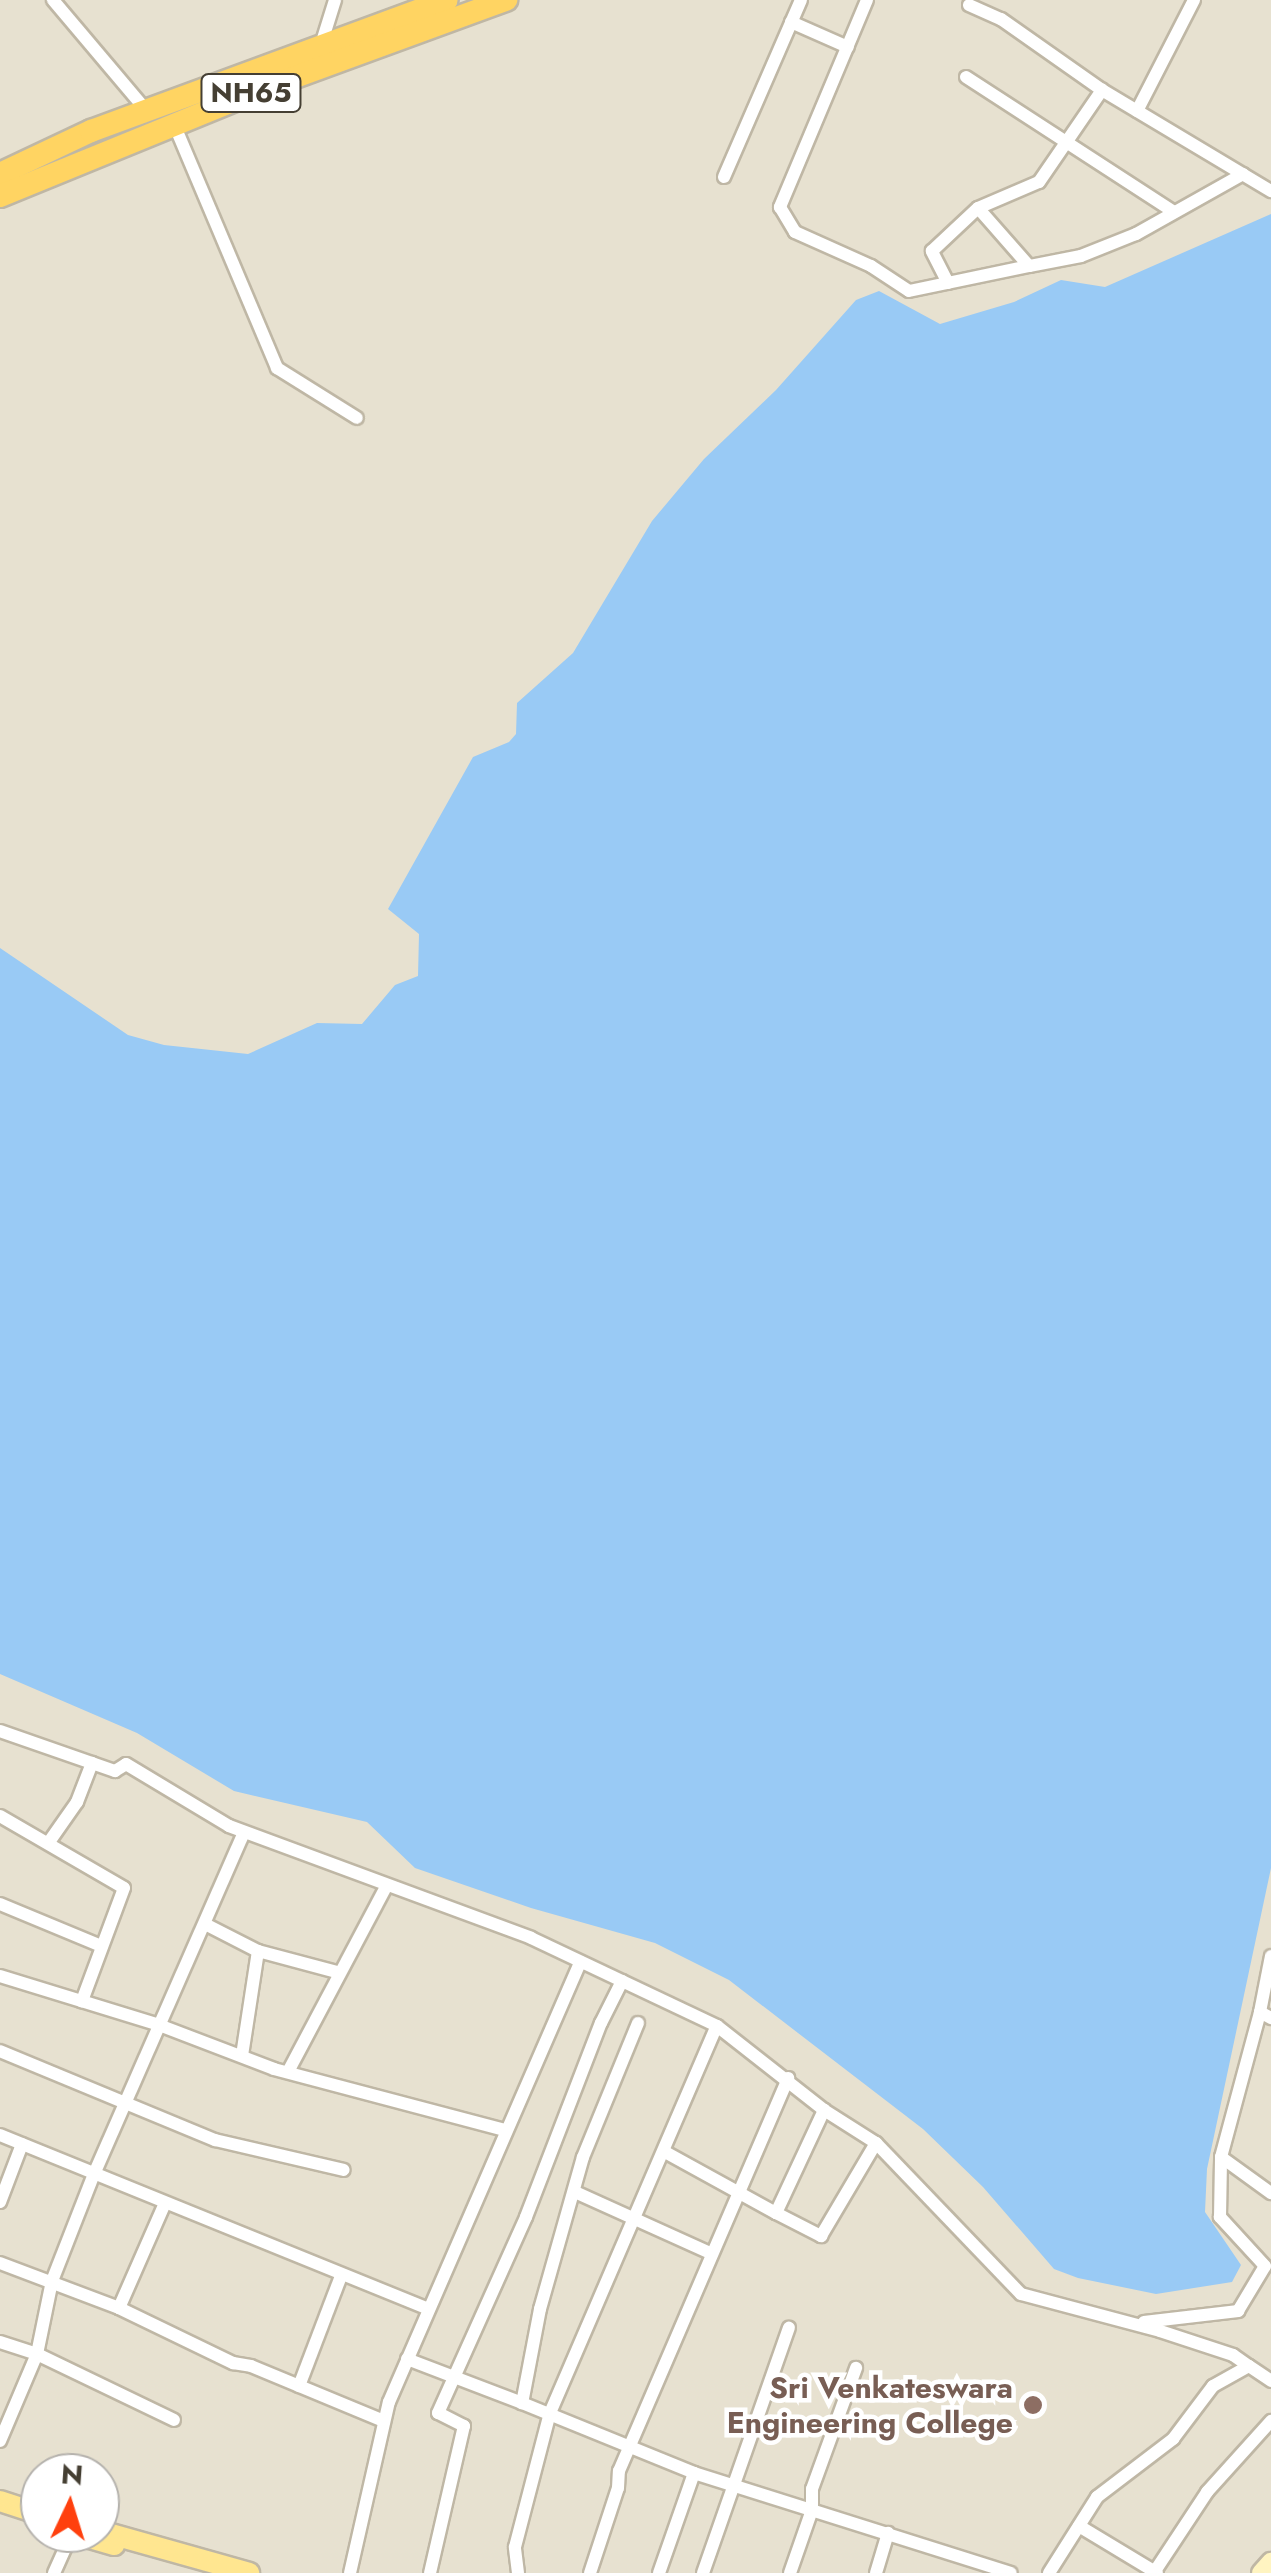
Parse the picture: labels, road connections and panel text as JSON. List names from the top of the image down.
{
  "streets": {
    "highway": ["NH65"]
  },
  "places": ["Sri Venkateswara Engineering College"],
  "north": "top"
}
